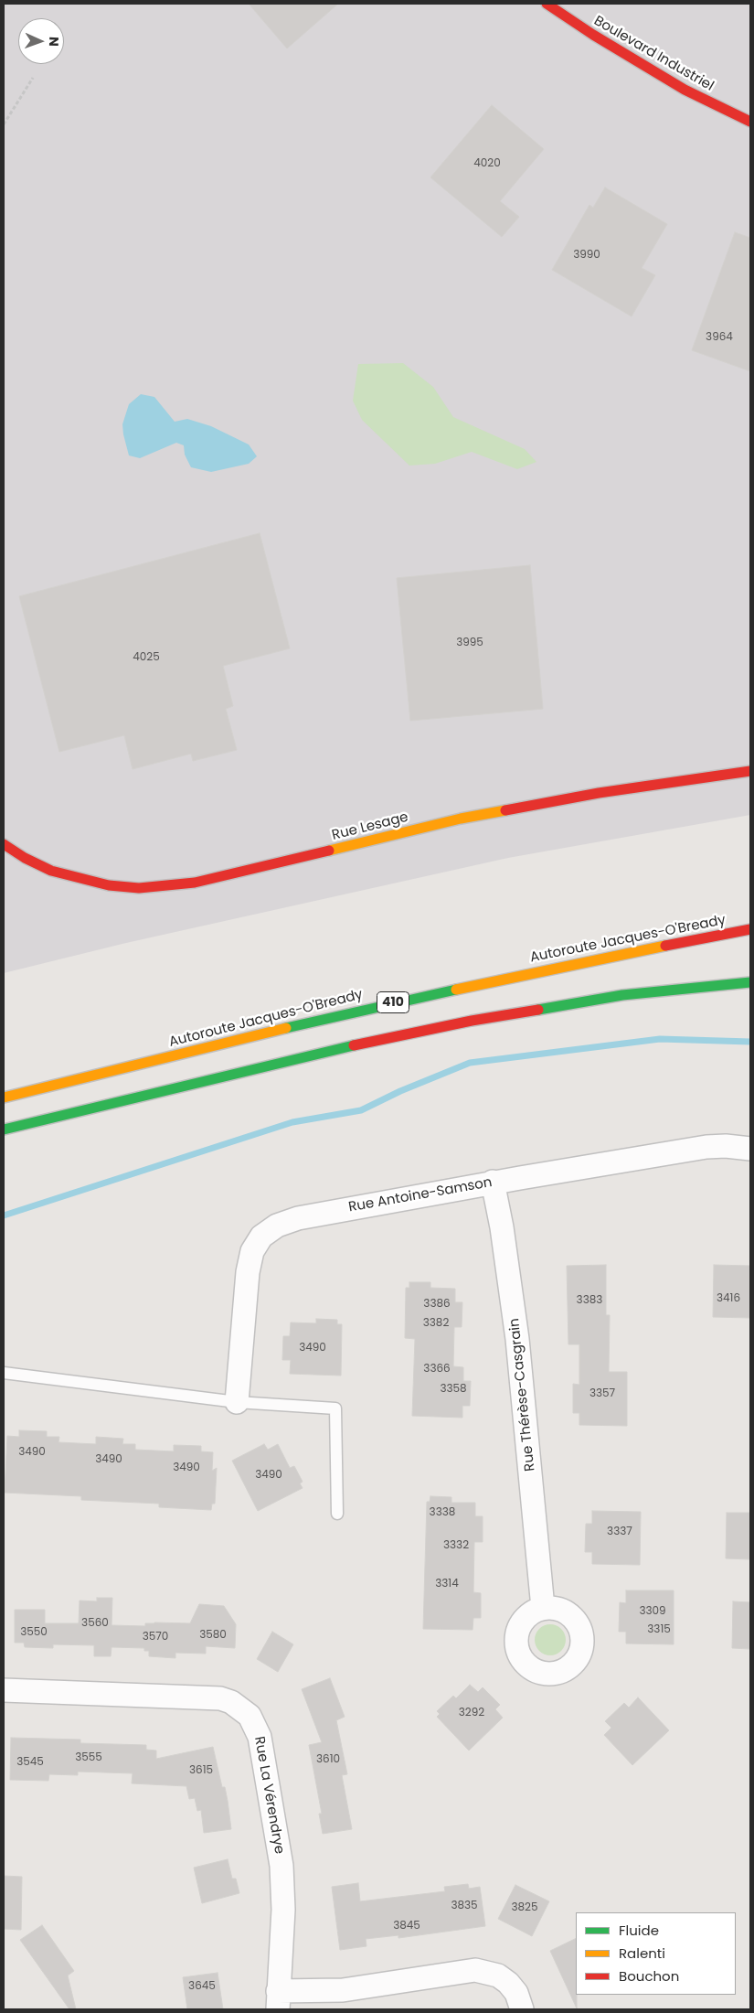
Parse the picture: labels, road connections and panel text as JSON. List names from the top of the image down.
{
  "streets": {
    "main road": [
      "Boulevard Industriel",
      "Rue Lesage",
      "Autoroute Jacques-O'Bready",
      "410"
    ],
    "street": ["Rue Antoine-Samson", "Rue Thérèse-Casgrain", "Rue La Vérendrye"]
  },
  "crossings": [
    ["Rue Antoine-Samson", "Rue Thérèse-Casgrain"]
  ],
  "house_numbers": [
    "4020",
    "3990",
    "3964",
    "3995",
    "4025",
    "3416",
    "3383",
    "3386",
    "3382",
    "3490",
    "3366",
    "3358",
    "3357",
    "3490",
    "3490",
    "3490",
    "3490",
    "3338",
    "3337",
    "3332",
    "3314",
    "3309",
    "3560",
    "3315",
    "3550",
    "3580",
    "3570",
    "3292",
    "3555",
    "3610",
    "3545",
    "3615",
    "3835",
    "3825",
    "3845",
    "3645"
  ],
  "legend": ["Fluide", "Ralenti", "Bouchon"],
  "north": "right"
}
